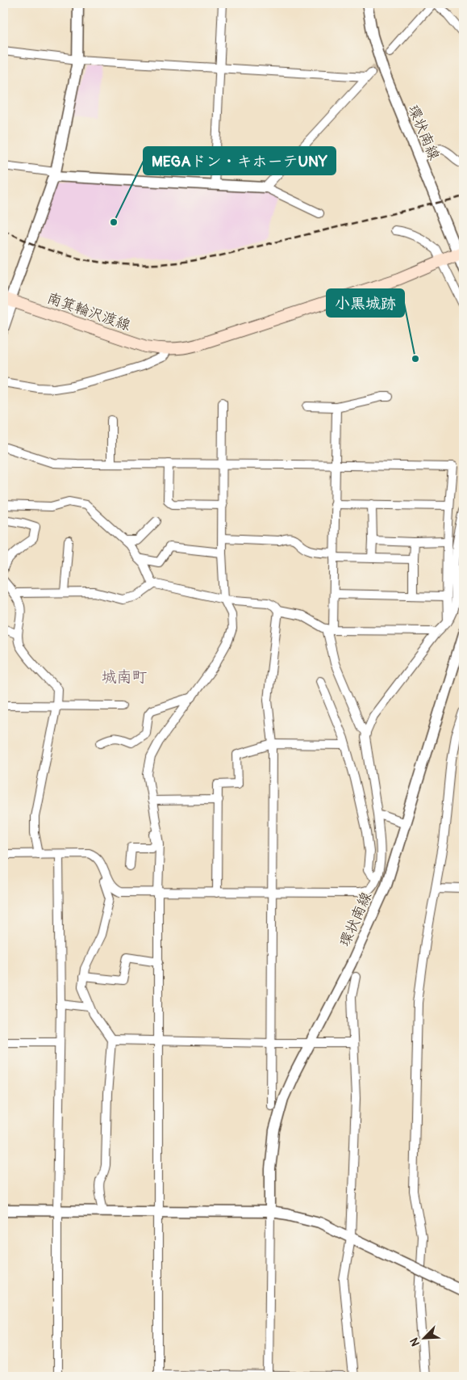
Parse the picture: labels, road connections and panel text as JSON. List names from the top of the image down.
{
  "streets": {
    "main road": ["南箕輪沢渡線"],
    "street": ["環状南線"]
  },
  "crossings": [
    ["環状南線", "南箕輪沢渡線"]
  ],
  "districts": ["城南町"],
  "places": ["MEGAドン・キホーテUNY", "小黒城跡"],
  "north": "bottom left"
}
